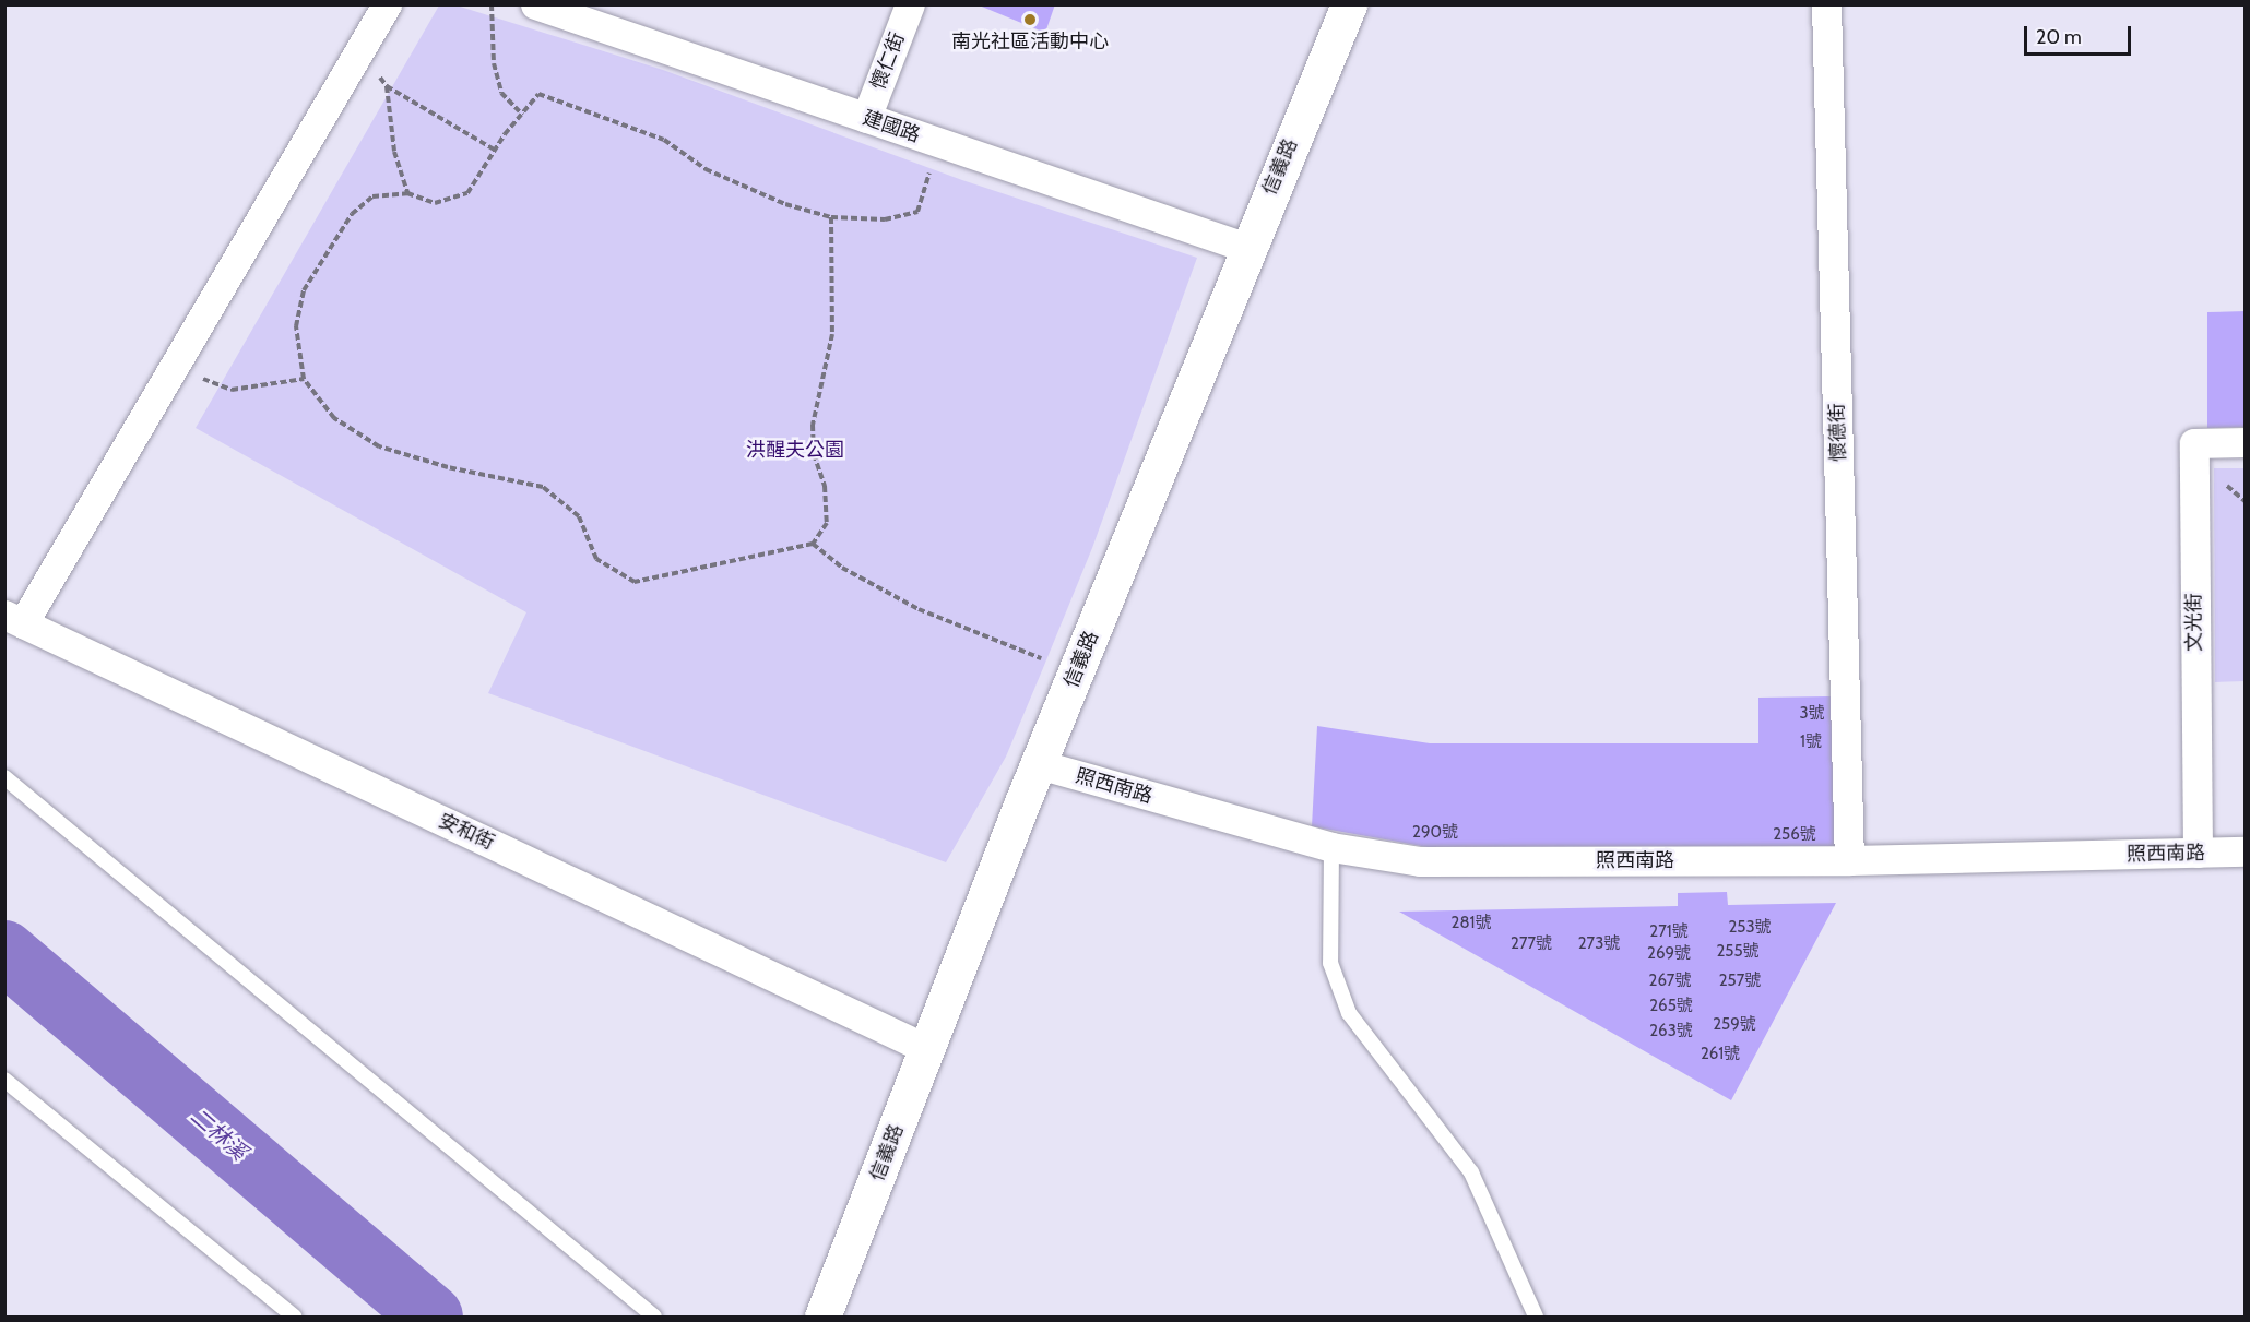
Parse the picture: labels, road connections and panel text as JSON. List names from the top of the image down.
{
  "streets": {
    "street": [
      "懷仁街",
      "建國路",
      "信義路",
      "懷德街",
      "文光街",
      "照西南路",
      "安和街"
    ]
  },
  "crossings": [
    ["懷仁街", "建國路"],
    ["建國路", "信義路"],
    ["信義路", "照西南路"],
    ["信義路", "安和街"],
    ["懷德街", "照西南路"],
    ["文光街", "照西南路"]
  ],
  "water": ["二林溪"],
  "parks": ["洪醒夫公園"],
  "places": ["南光社區活動中心"],
  "house_numbers": [
    "3號",
    "1號",
    "290號",
    "256號",
    "281號",
    "253號",
    "271號",
    "277號",
    "273號",
    "255號",
    "269號",
    "267號",
    "257號",
    "265號",
    "259號",
    "263號",
    "261號"
  ],
  "scale_bar": "20 m"
}
